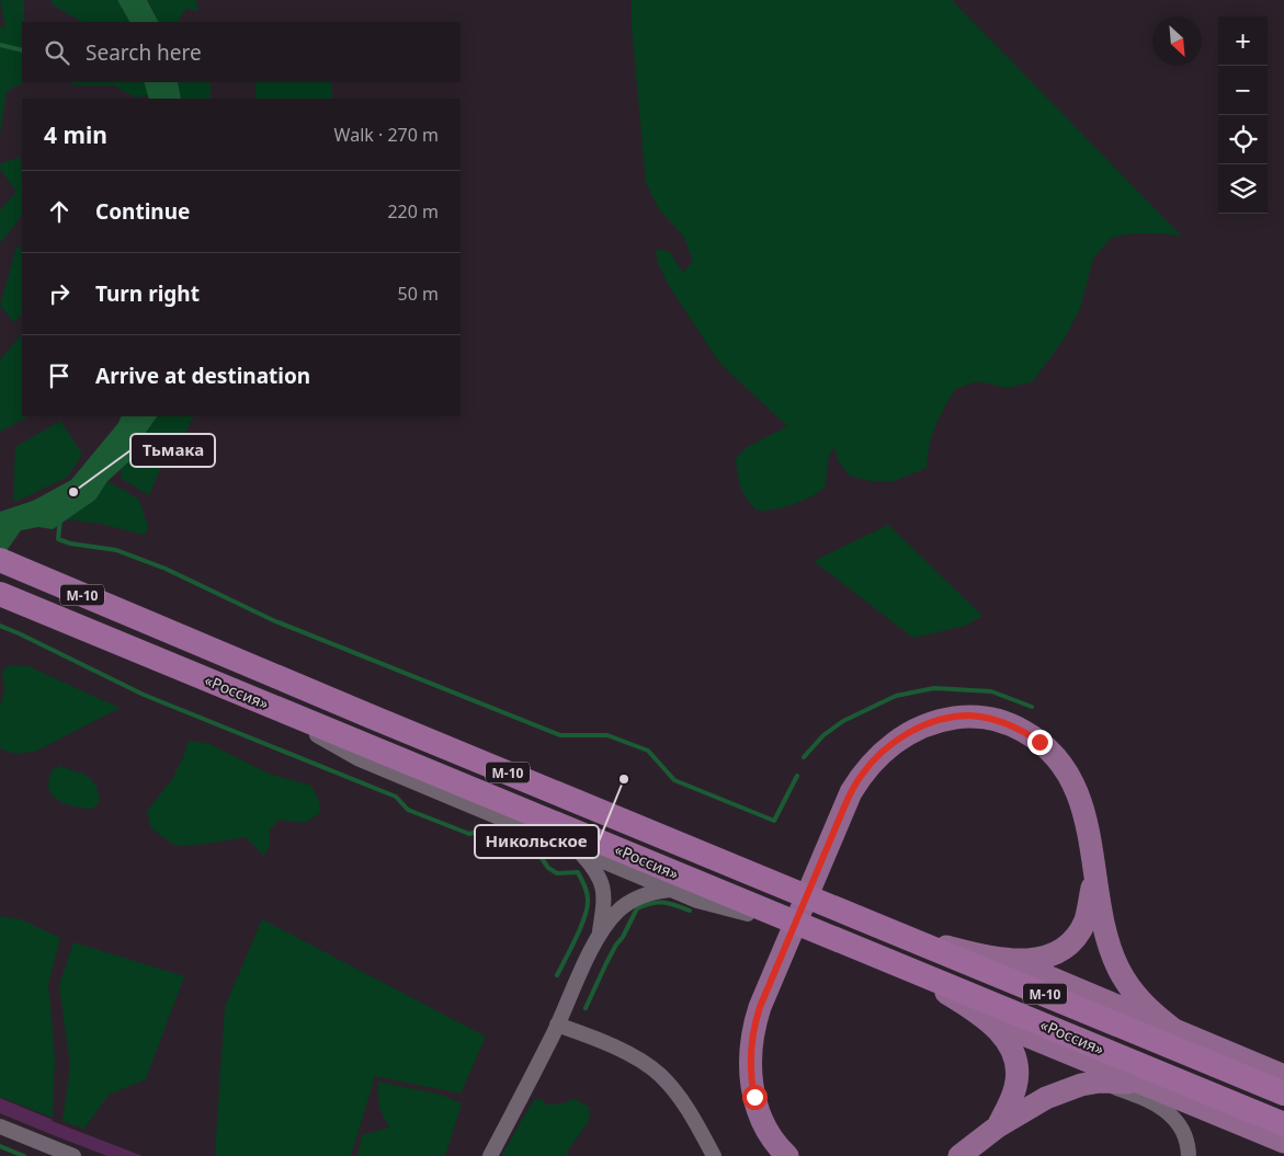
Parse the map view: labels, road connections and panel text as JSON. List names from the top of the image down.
{
  "streets": {
    "highway": ["М-10", "«Россия»"]
  },
  "places": ["Тьмака", "Никольское"],
  "north": "bottom right",
  "page": {
    "map_buttons": ["+", "−"],
    "search": "Search here",
    "heading": ["4 min", "Walk · 270 m"],
    "list": [
      ["Continue", "220 m"],
      ["Turn right", "50 m"],
      "Arrive at destination"
    ]
  }
}
